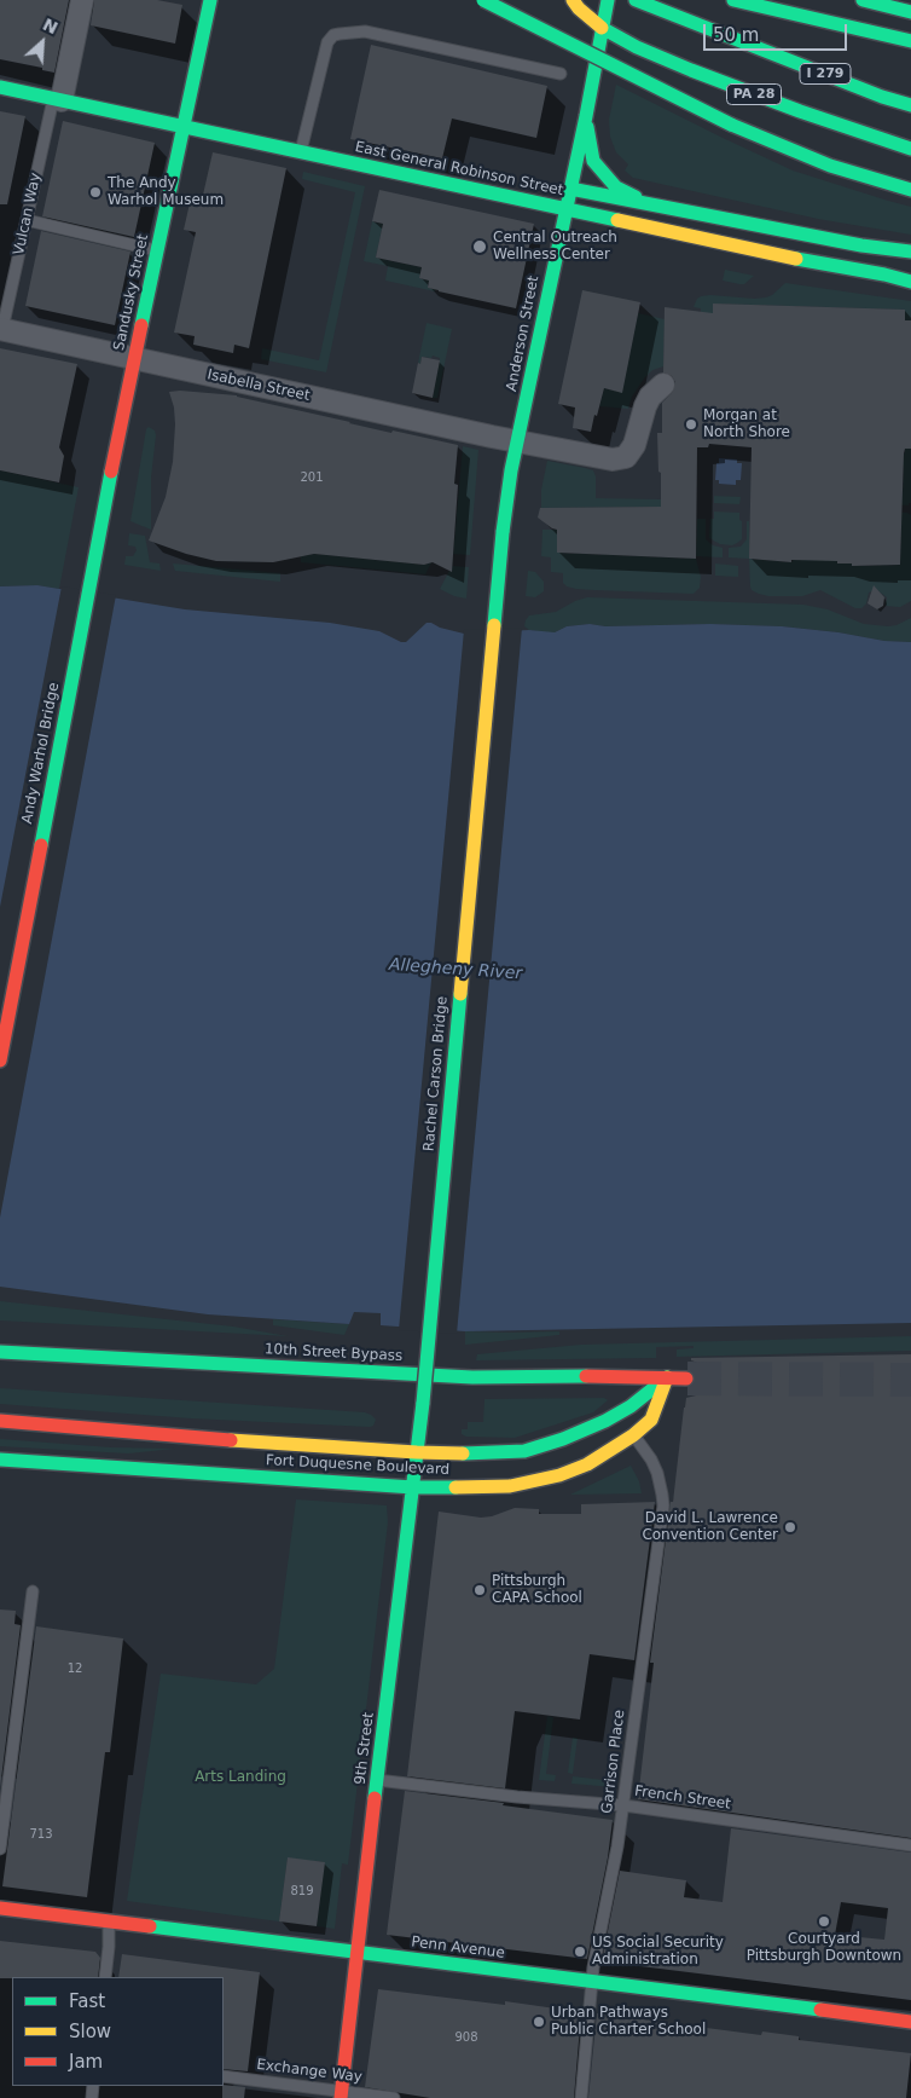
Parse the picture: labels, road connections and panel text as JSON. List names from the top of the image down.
{
  "streets": {
    "main road": [
      "I 279",
      "PA 28",
      "East General Robinson Street",
      "Sandusky Street",
      "Anderson Street",
      "Andy Warhol Bridge",
      "Rachel Carson Bridge",
      "10th Street Bypass",
      "Fort Duquesne Boulevard",
      "9th Street",
      "Penn Avenue"
    ],
    "street": ["Vulcan Way", "Isabella Street"],
    "lane": ["Garrison Place", "French Street", "Exchange Way"]
  },
  "crossings": [
    ["PA 28", "Anderson Street"],
    ["East General Robinson Street", "Vulcan Way"],
    ["East General Robinson Street", "Sandusky Street"],
    ["East General Robinson Street", "Anderson Street"],
    ["Vulcan Way", "Isabella Street"],
    ["Sandusky Street", "Isabella Street"],
    ["Sandusky Street", "Andy Warhol Bridge"],
    ["Anderson Street", "Isabella Street"],
    ["Anderson Street", "Rachel Carson Bridge"],
    ["Rachel Carson Bridge", "9th Street"],
    ["10th Street Bypass", "Fort Duquesne Boulevard"],
    ["Fort Duquesne Boulevard", "9th Street"],
    ["Fort Duquesne Boulevard", "Garrison Place"],
    ["9th Street", "French Street"],
    ["9th Street", "Penn Avenue"],
    ["9th Street", "Exchange Way"],
    ["Garrison Place", "French Street"],
    ["Garrison Place", "Penn Avenue"]
  ],
  "water": ["Allegheny River"],
  "parks": ["Arts Landing"],
  "places": [
    "The Andy Warhol Museum",
    "Central Outreach Wellness Center",
    "Morgan at North Shore",
    "David L. Lawrence Convention Center",
    "Pittsburgh CAPA School",
    "Courtyard Pittsburgh Downtown",
    "US Social Security Administration",
    "Urban Pathways Public Charter School"
  ],
  "house_numbers": [
    "201",
    "12",
    "713",
    "819",
    "908"
  ],
  "legend": ["Fast", "Slow", "Jam"],
  "scale_bar": "50 m",
  "north": "top right"
}
